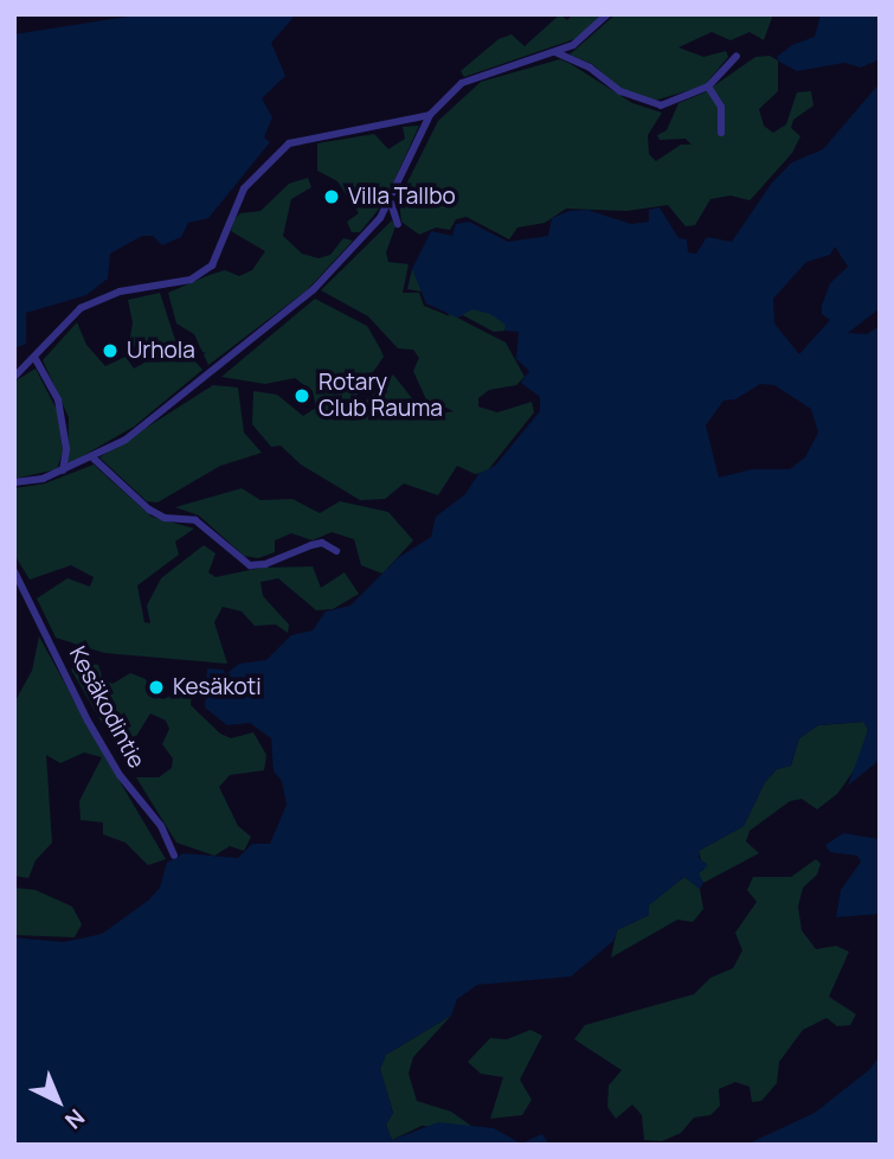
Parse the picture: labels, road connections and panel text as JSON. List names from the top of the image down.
{
  "streets": {
    "street": ["Kesäkodintie"]
  },
  "places": [
    "Villa Tallbo",
    "Urhola",
    "Rotary Club Rauma",
    "Kesäkoti"
  ],
  "north": "bottom right"
}
